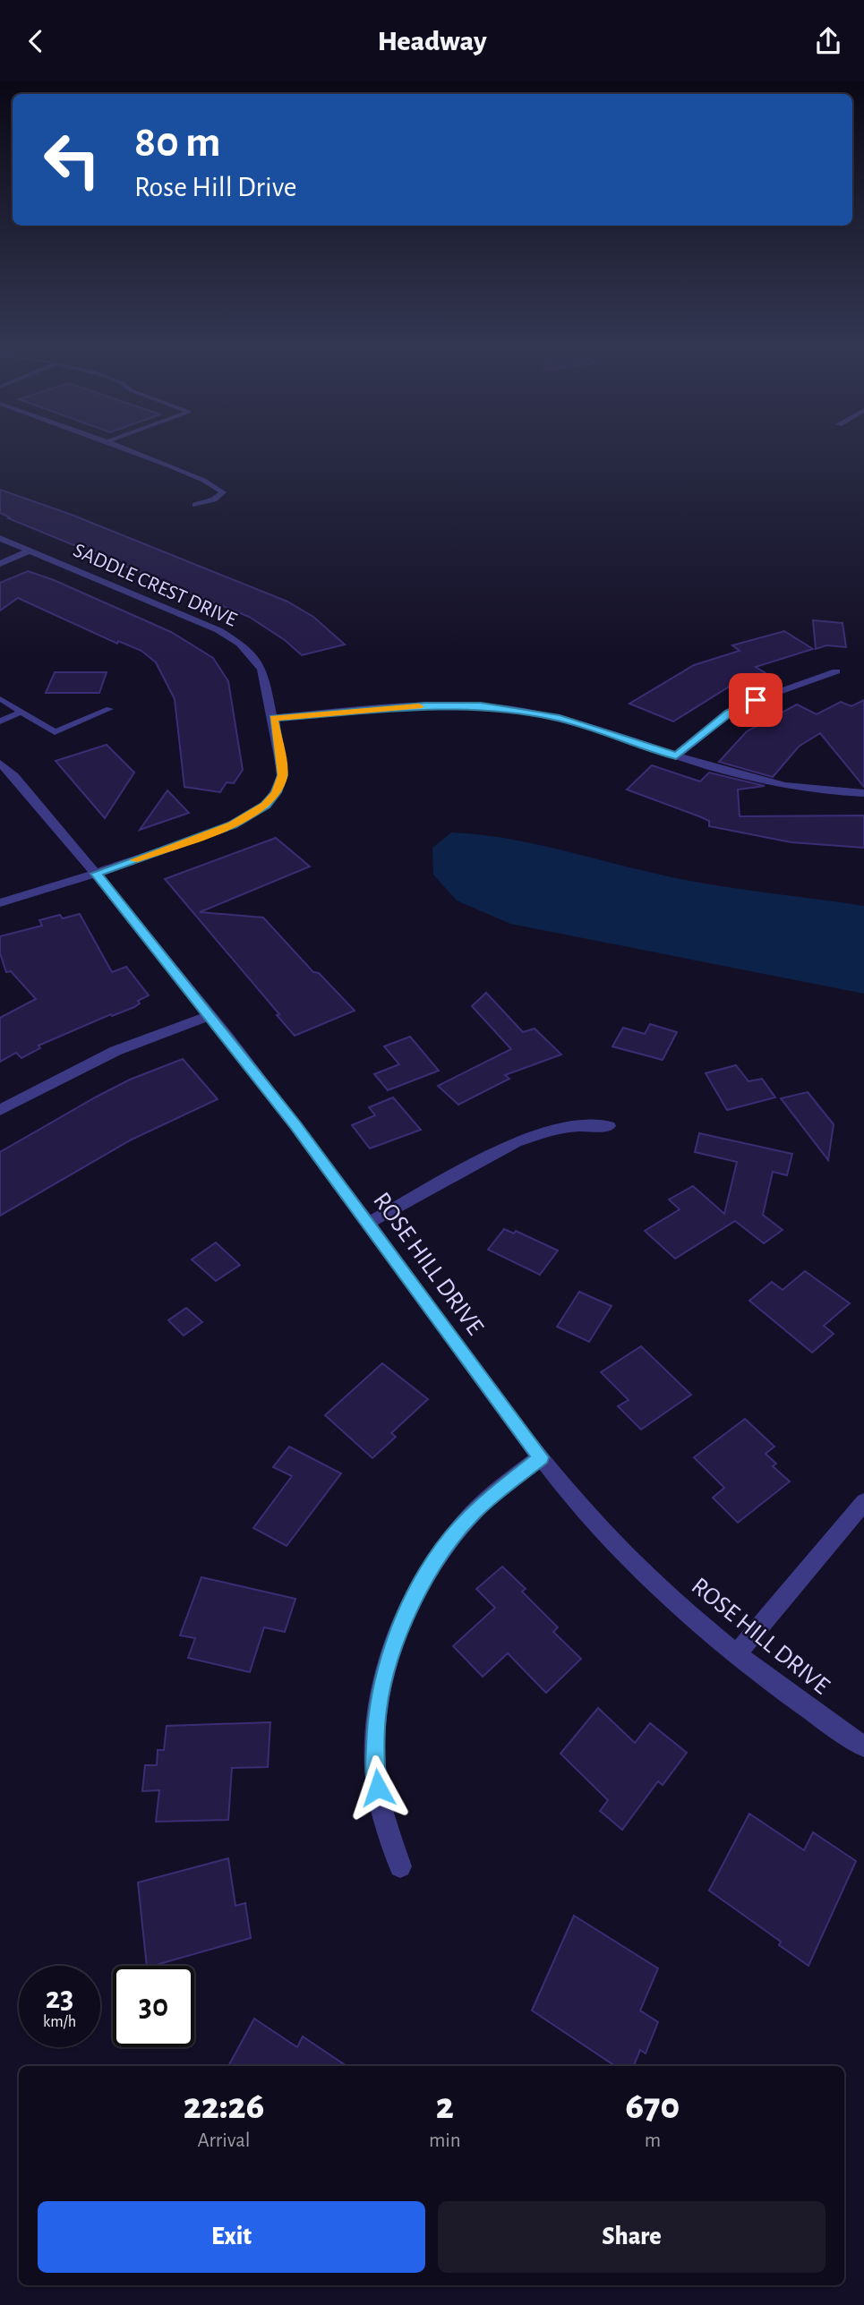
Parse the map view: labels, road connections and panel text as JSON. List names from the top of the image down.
{
  "streets": {
    "street": ["SADDLE CREST DRIVE", "ROSE HILL DRIVE"]
  },
  "crossings": [
    ["SADDLE CREST DRIVE", "ROSE HILL DRIVE"]
  ],
  "page": {
    "header": "Headway",
    "turn": ["80 m", "Rose Hill Drive"],
    "speed": "23 km/h",
    "limit": "30",
    "eta": [
      "22:26",
      "Arrival",
      "2",
      "min",
      "670",
      "m"
    ],
    "buttons": ["Exit", "Share"]
  }
}
